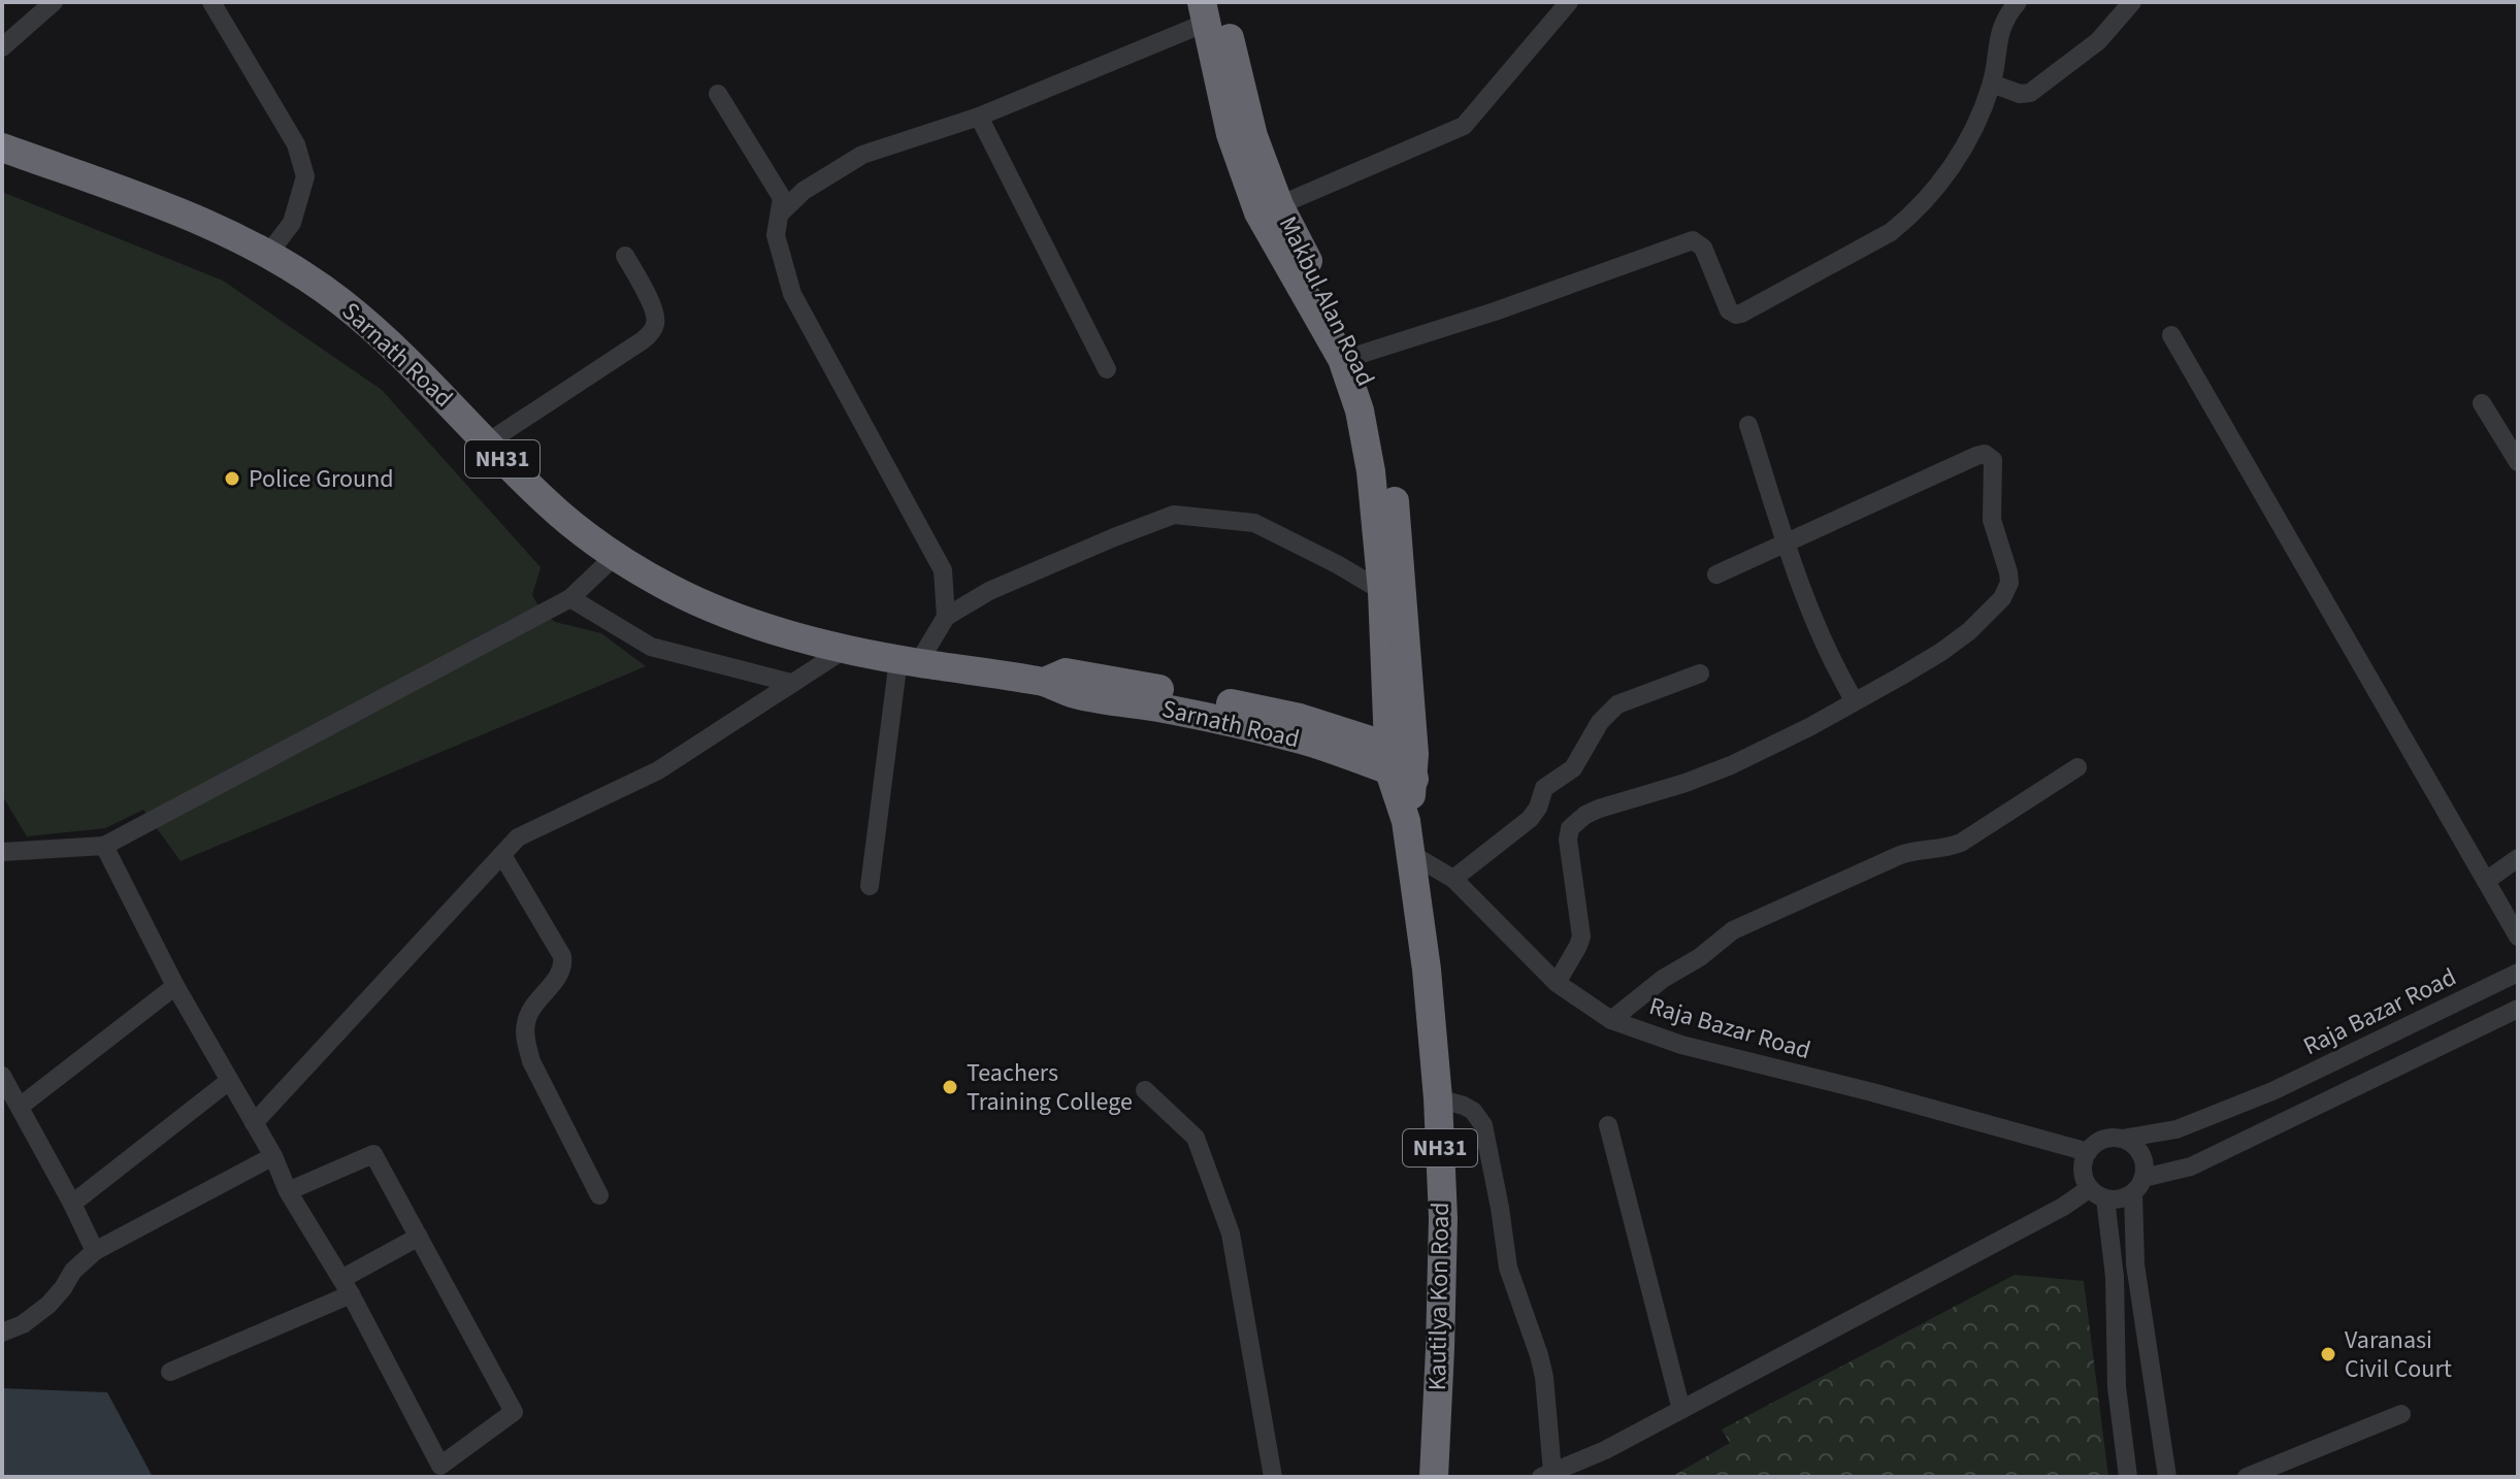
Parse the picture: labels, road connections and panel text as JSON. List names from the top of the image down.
{
  "streets": {
    "highway": [
      "Makbul Alan Road",
      "Sarnath Road",
      "NH31",
      "Kautilya Kon Road"
    ],
    "street": ["Raja Bazar Road"]
  },
  "crossings": [
    ["Makbul Alan Road", "Sarnath Road"],
    ["Makbul Alan Road", "Kautilya Kon Road"],
    ["Sarnath Road", "Kautilya Kon Road"],
    ["Raja Bazar Road", "Kautilya Kon Road"]
  ],
  "places": ["Police Ground", "Teachers Training College", "Varanasi Civil Court"]
}
